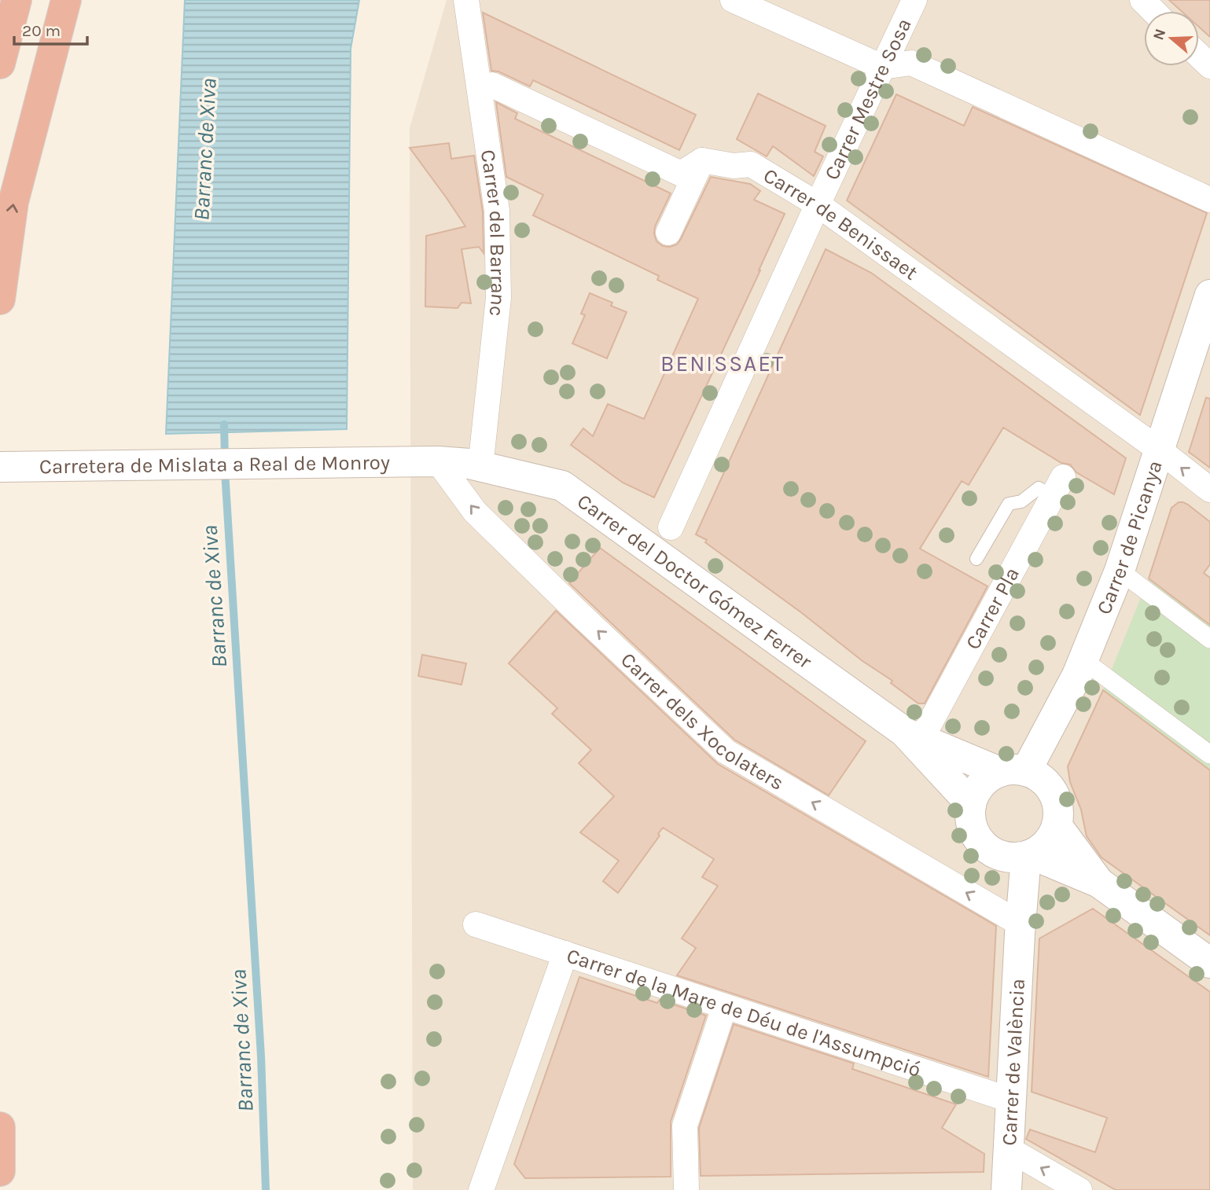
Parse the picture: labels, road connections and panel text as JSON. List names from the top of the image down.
{
  "streets": {
    "street": [
      "Carrer Mestre Sosa",
      "Carrer de Benissaet",
      "Carrer del Barranc",
      "Carretera de Mislata a Real de Monroy",
      "Carrer de Picanya",
      "Carrer del Doctor Gómez Ferrer",
      "Carrer Pla",
      "Carrer dels Xocolaters",
      "Carrer de la Mare de Déu de l'Assumpció",
      "Carrer de València"
    ]
  },
  "crossings": [
    ["Carrer Mestre Sosa", "Carrer de Benissaet"],
    ["Carrer de Benissaet", "Carrer de Picanya"],
    ["Carrer del Barranc", "Carretera de Mislata a Real de Monroy"],
    ["Carrer del Barranc", "Carrer del Doctor Gómez Ferrer"],
    ["Carretera de Mislata a Real de Monroy", "Carrer del Doctor Gómez Ferrer"],
    ["Carretera de Mislata a Real de Monroy", "Carrer dels Xocolaters"],
    ["Carrer de Picanya", "Carrer del Doctor Gómez Ferrer"],
    ["Carrer de Picanya", "Carrer de València"],
    ["Carrer del Doctor Gómez Ferrer", "Carrer Pla"],
    ["Carrer del Doctor Gómez Ferrer", "Carrer de València"],
    ["Carrer dels Xocolaters", "Carrer de València"],
    ["Carrer de la Mare de Déu de l'Assumpció", "Carrer de València"]
  ],
  "one_way": ["Carrer dels Xocolaters"],
  "districts": ["BENISSAET"],
  "water": ["Barranc de Xiva"],
  "scale_bar": "20 m",
  "north": "left"
}
